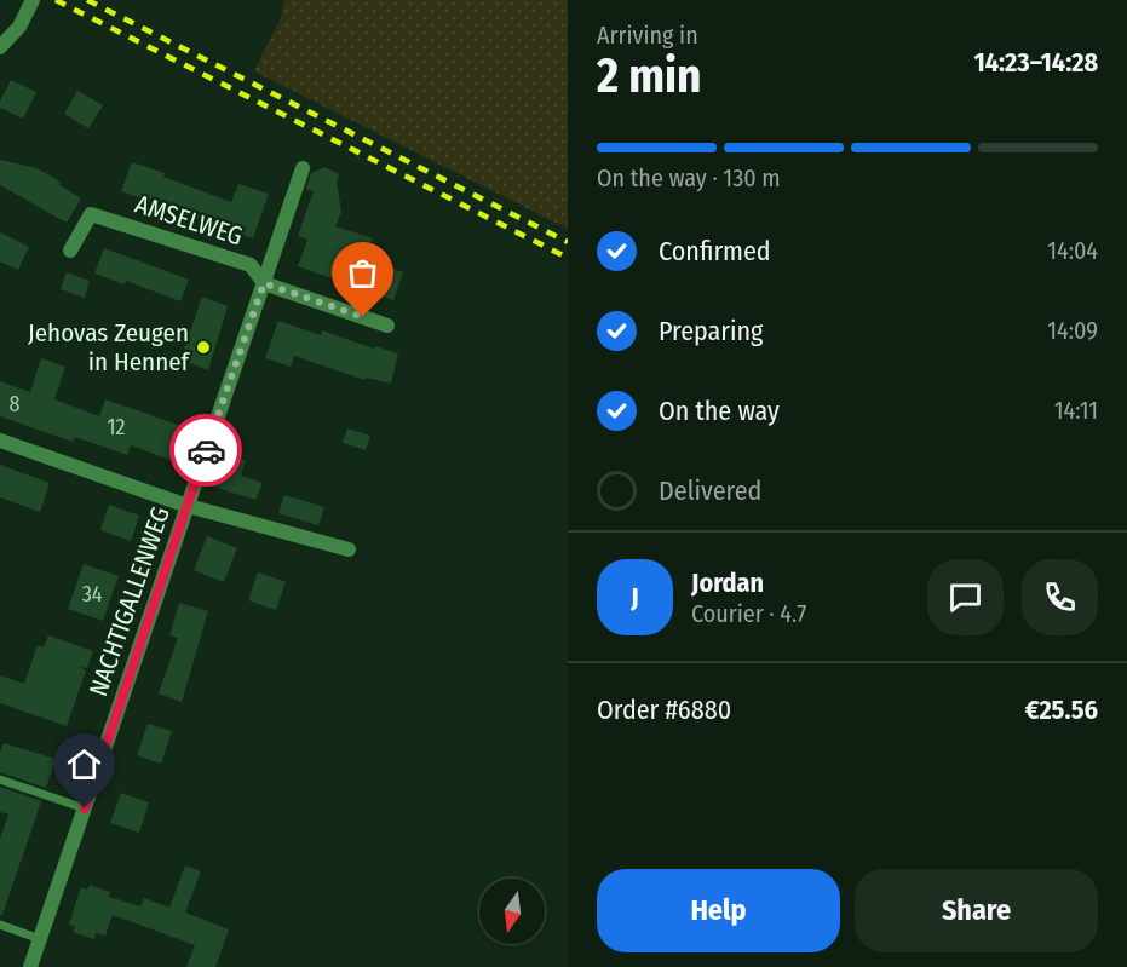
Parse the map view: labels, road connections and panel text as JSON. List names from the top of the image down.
{
  "streets": {
    "street": ["AMSELWEG", "NACHTIGALLENWEG"]
  },
  "crossings": [
    ["AMSELWEG", "NACHTIGALLENWEG"]
  ],
  "places": ["Jehovas Zeugen in Hennef"],
  "house_numbers": ["8", "12", "34"],
  "north": "bottom",
  "page": {
    "heading": ["2 min", "Arriving in", "14:23–14:28"],
    "panel": [
      "Jordan",
      "Courier · 4.7",
      "Order #6880",
      "€25.56"
    ],
    "bar": "On the way · 130 m",
    "list": [
      ["Confirmed", "14:04"],
      ["Preparing", "14:09"],
      ["On the way", "14:11"],
      "Delivered"
    ],
    "round": "J",
    "buttons": ["Help", "Share"]
  }
}
